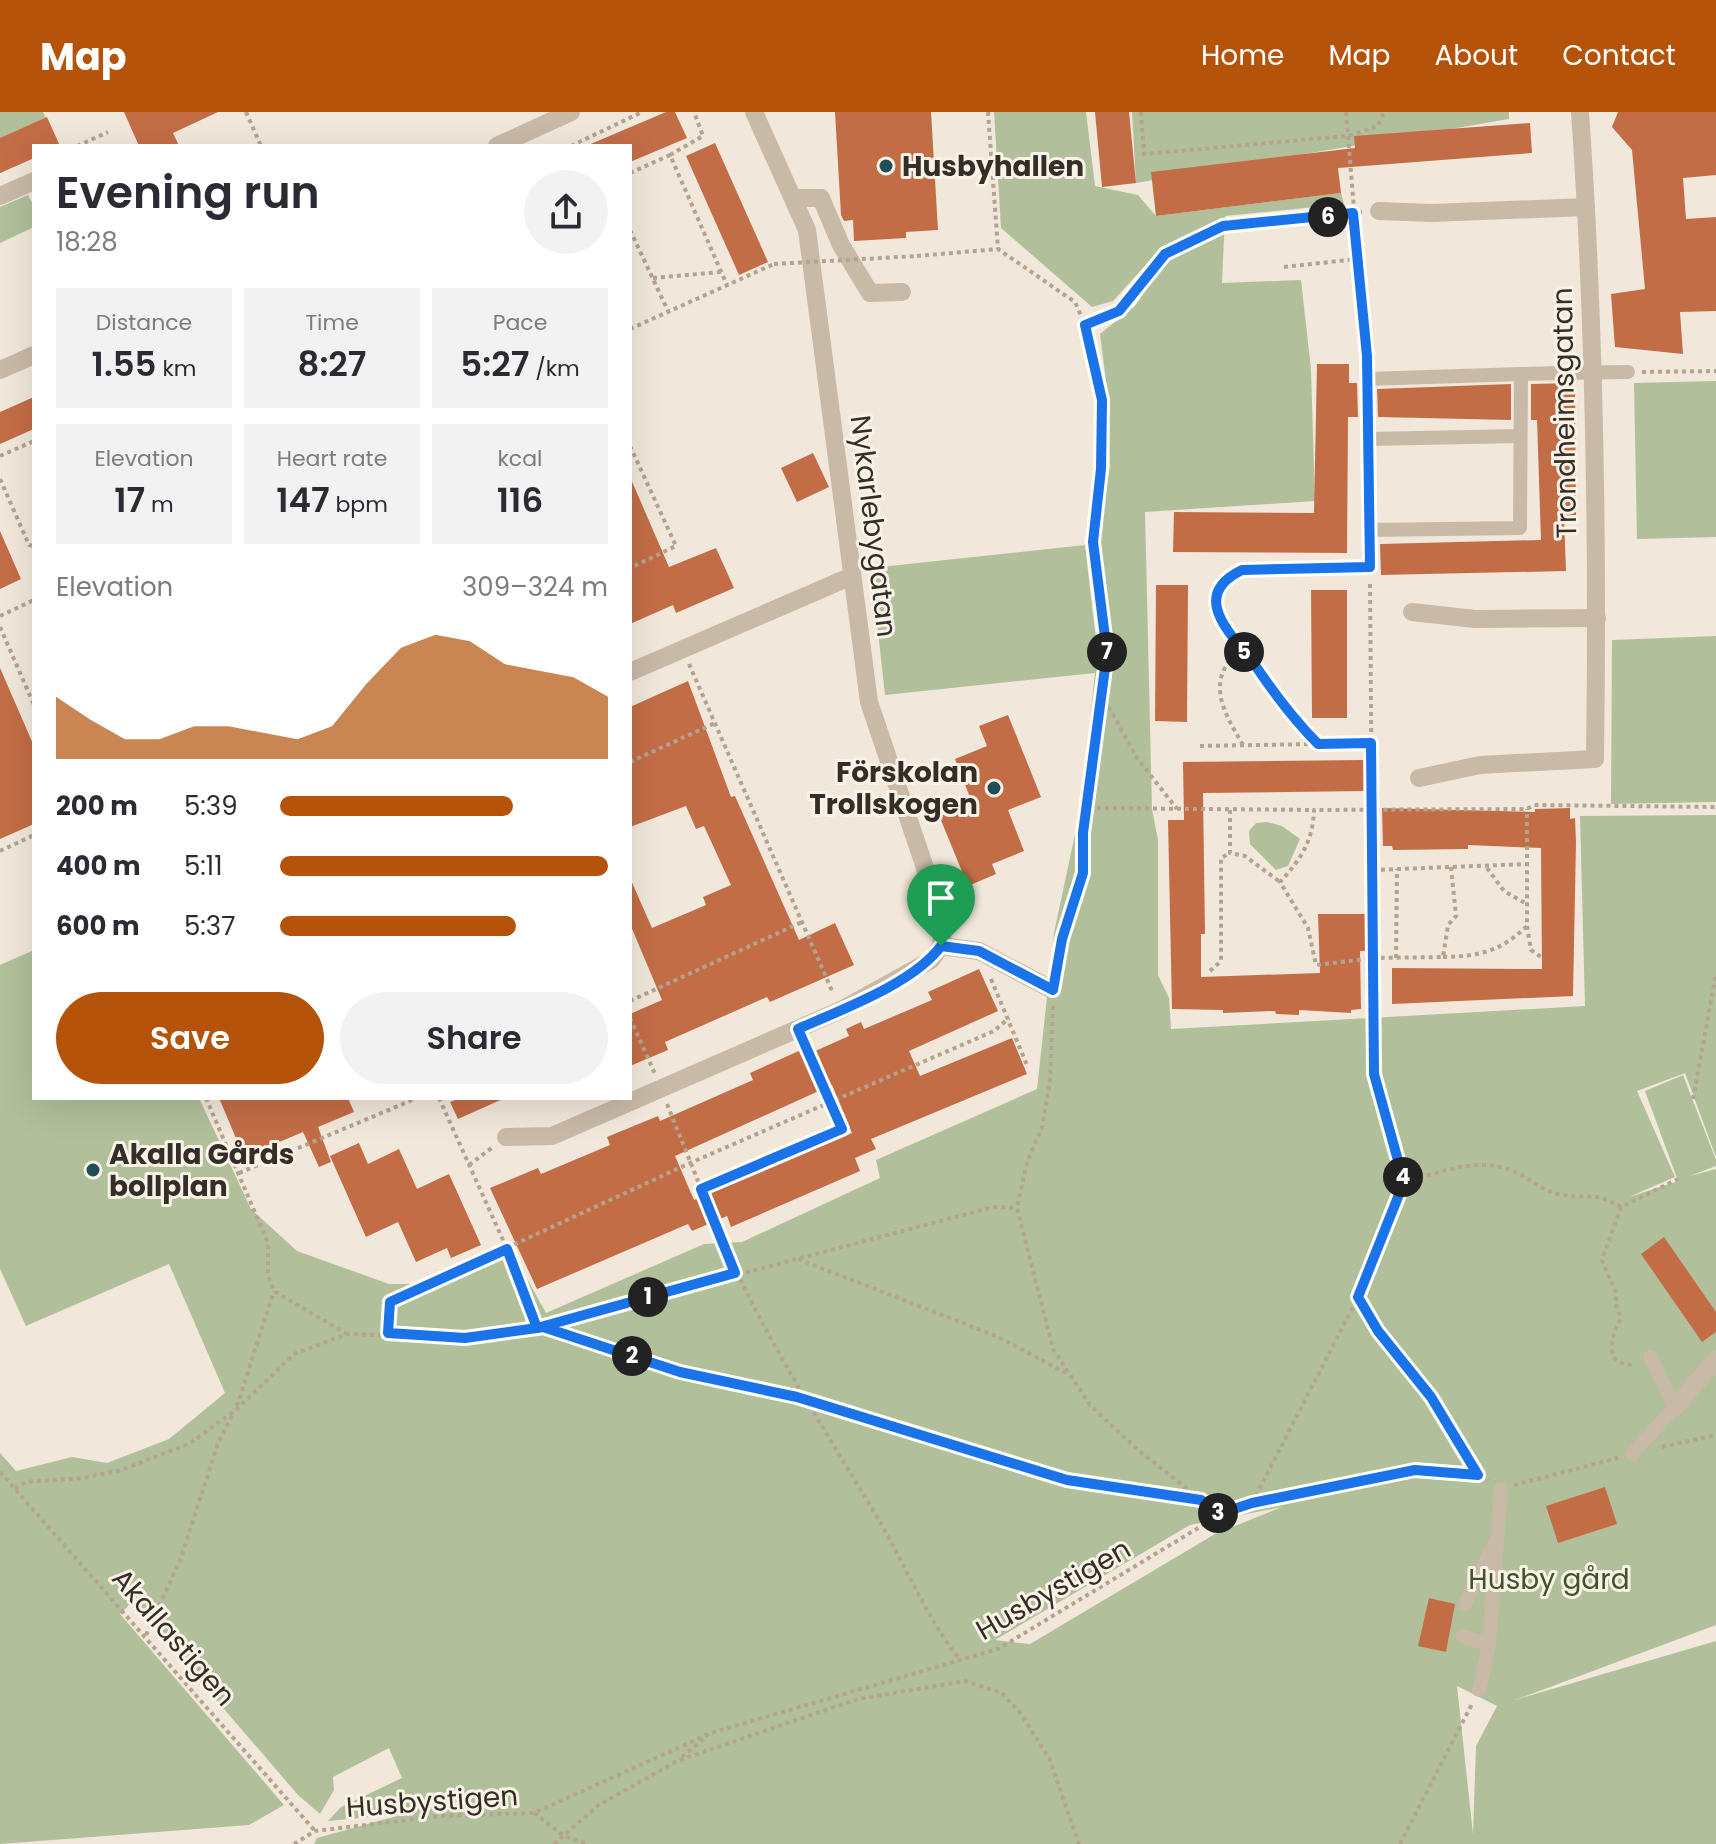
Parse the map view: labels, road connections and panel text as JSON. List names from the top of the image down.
{
  "streets": {
    "street": ["Trondheimsgatan", "Nykarlebygatan"],
    "path": ["Husbystigen", "Akallastigen"]
  },
  "crossings": [
    ["Husbystigen", "Akallastigen"]
  ],
  "parks": ["Husby gård"],
  "places": ["Husbyhallen", "Förskolan Trollskogen", "Akalla Gårds bollplan"],
  "page": {
    "header": "Map",
    "nav": [
      "Home",
      "Map",
      "About",
      "Contact"
    ],
    "heading": ["Evening run", "18:28"],
    "pins": [
      "6",
      "5",
      "7",
      "4",
      "1",
      "2",
      "3"
    ],
    "stats": [
      ["Distance", "1.55 km"],
      ["Time", "8:27"],
      ["Pace", "5:27 /km"],
      ["Elevation", "17 m"],
      ["Heart rate", "147 bpm"],
      ["kcal", "116"]
    ],
    "chart": ["Elevation", "309–324 m"],
    "list": [
      {
        "name": "200 m",
        "note": "5:39"
      },
      {
        "name": "400 m",
        "note": "5:11"
      },
      {
        "name": "600 m",
        "note": "5:37"
      }
    ],
    "buttons": ["Save", "Share"]
  }
}
